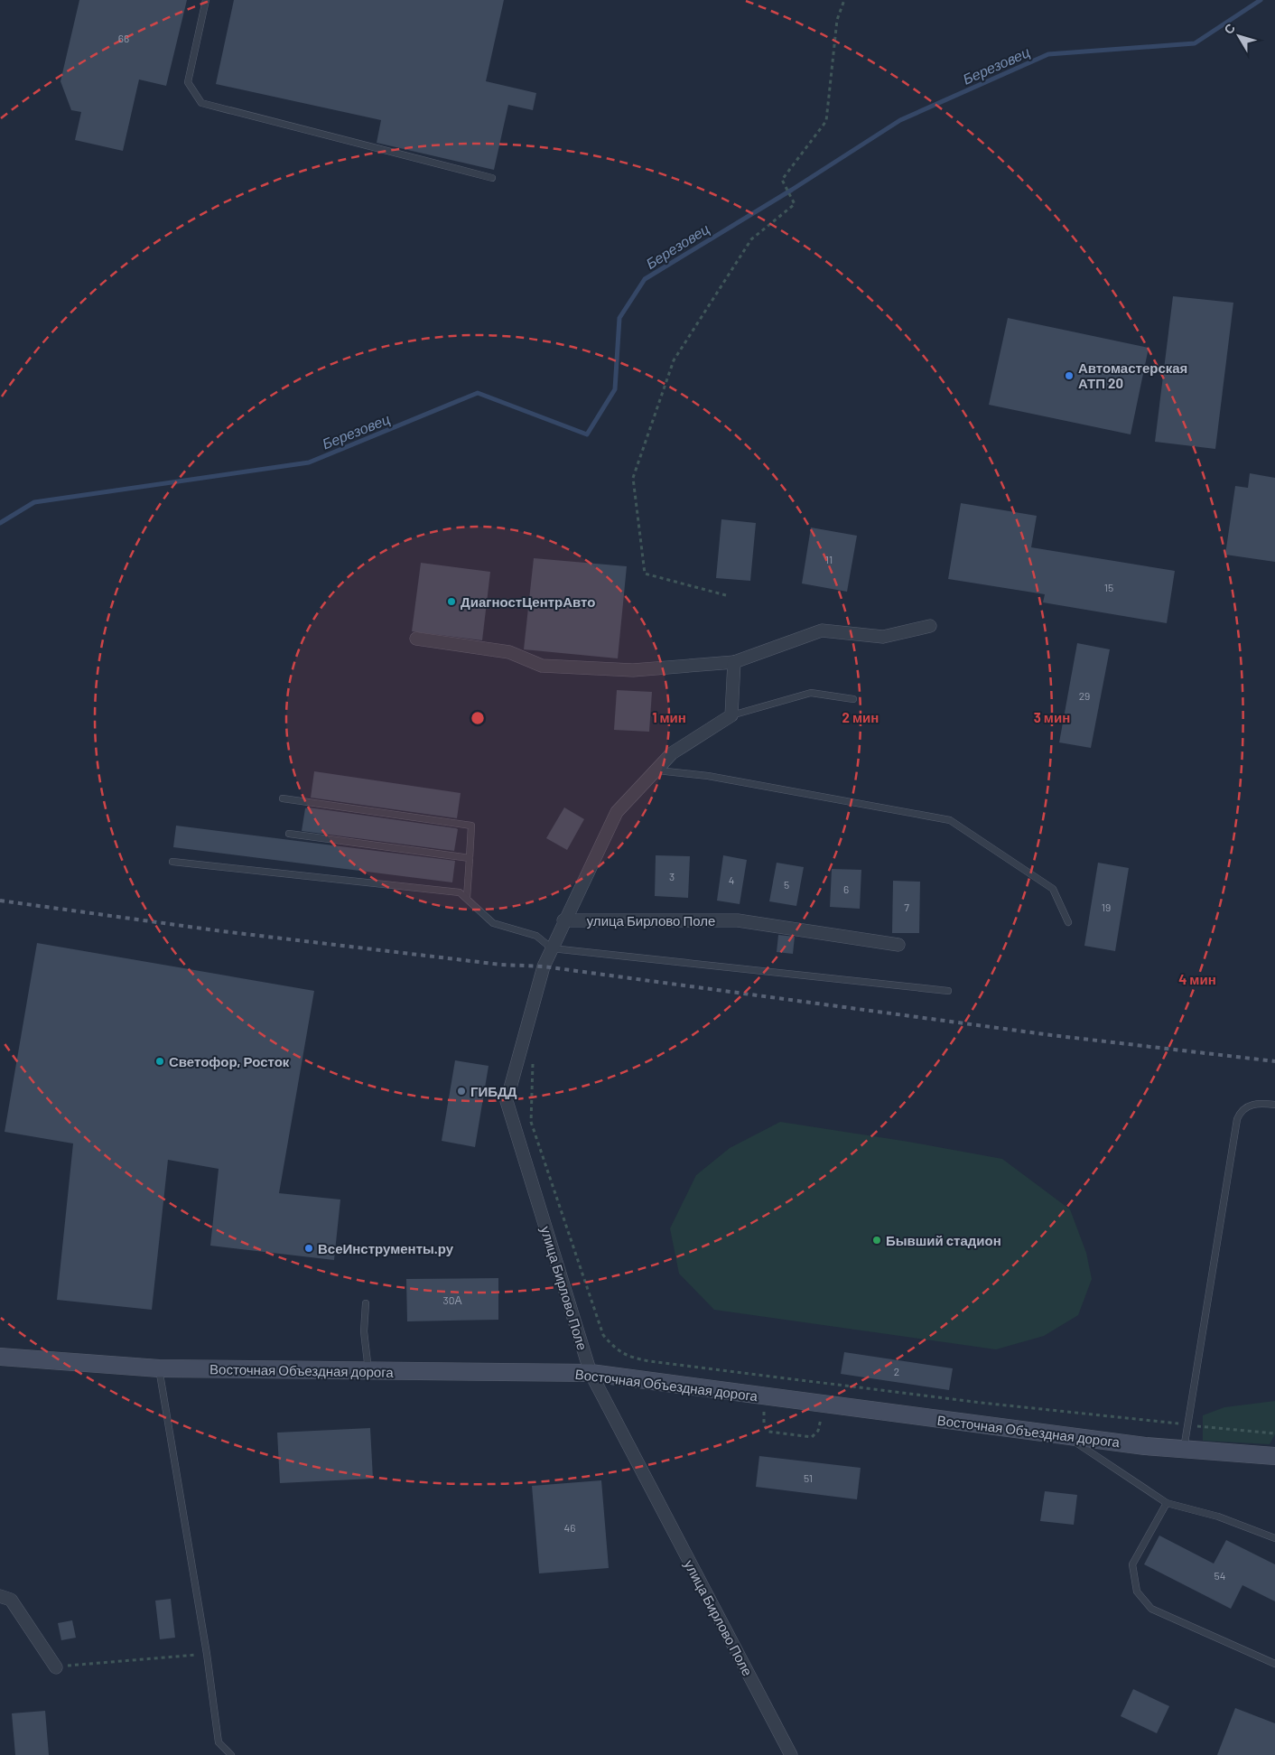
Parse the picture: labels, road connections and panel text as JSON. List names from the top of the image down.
{
  "streets": {
    "main road": ["Восточная Объездная дорога"],
    "street": ["улица Бирлово Поле"]
  },
  "crossings": [
    ["улица Бирлово Поле", "Восточная Объездная дорога"]
  ],
  "water": ["Березовец"],
  "places": [
    "Автомастерская АТП 20",
    "ДиагностЦентрАвто",
    "Светофор, Росток",
    "ГИБДД",
    "Бывший стадион",
    "ВсеИнструменты.ру"
  ],
  "house_numbers": [
    "66",
    "11",
    "15",
    "29",
    "3",
    "4",
    "5",
    "6",
    "7",
    "19",
    "30А",
    "2",
    "51",
    "46",
    "54"
  ],
  "north": "top left",
  "rings": [
    "1 мин",
    "2 мин",
    "3 мин",
    "4 мин"
  ]
}
